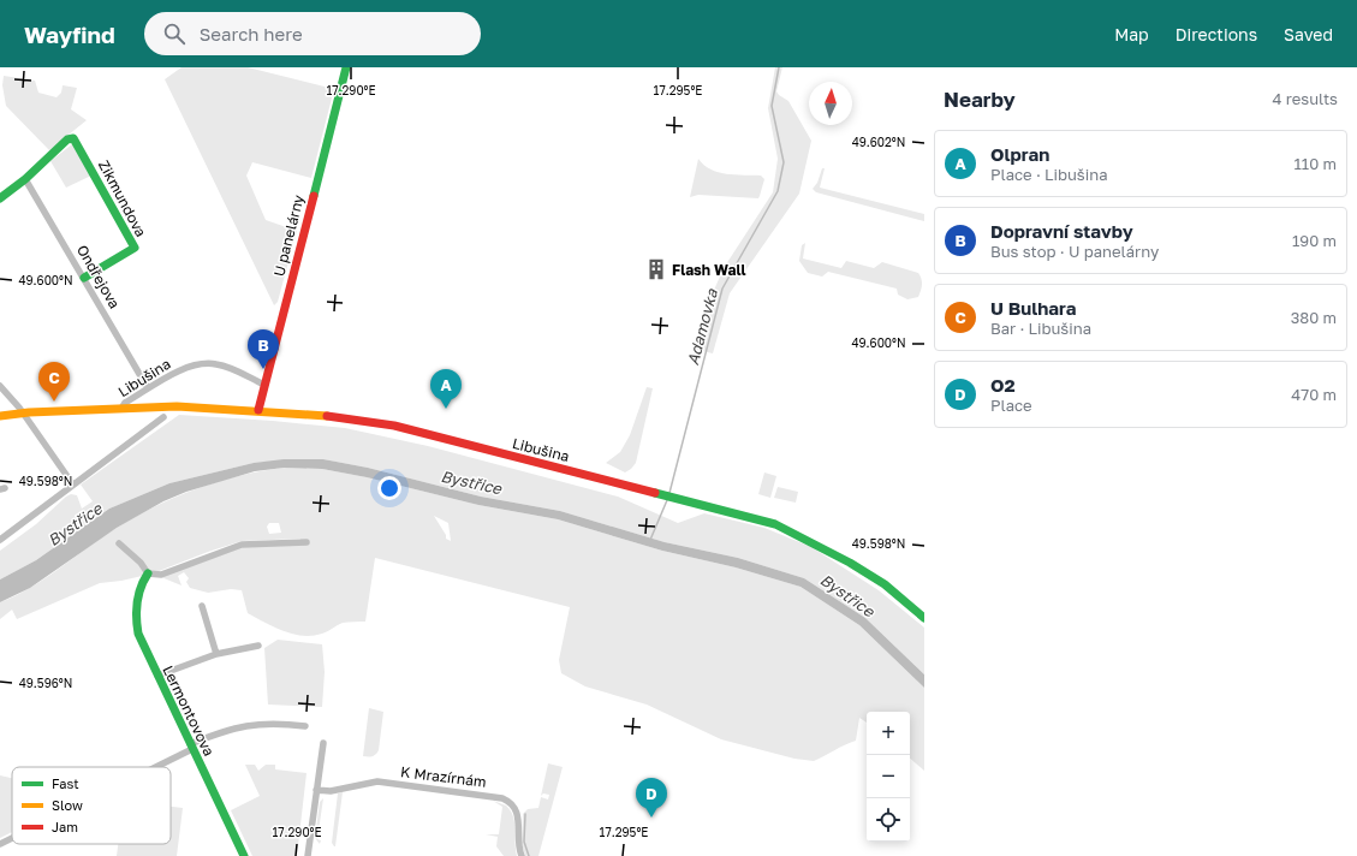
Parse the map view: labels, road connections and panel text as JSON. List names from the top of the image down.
{
  "streets": {
    "street": [
      "Zikmundova",
      "U panelárny",
      "Ondřejova",
      "Libušina",
      "Lermontovova",
      "K Mrazírnám"
    ]
  },
  "crossings": [
    ["Zikmundova", "Ondřejova"],
    ["U panelárny", "Libušina"],
    ["Ondřejova", "Libušina"]
  ],
  "water": ["Adamovka", "Bystřice"],
  "places": {
    "building": ["Flash Wall"]
  },
  "legend": ["Fast", "Slow", "Jam"],
  "north": "top",
  "page": {
    "header": "Wayfind",
    "search": "Search here",
    "nav": ["Map", "Directions", "Saved"],
    "heading": ["Nearby", "4 results"],
    "list": [
      {
        "mark": "A",
        "name": "Olpran",
        "note": "Place · Libušina",
        "value": "110 m"
      },
      {
        "mark": "B",
        "name": "Dopravní stavby",
        "note": "Bus stop · U panelárny",
        "value": "190 m"
      },
      {
        "mark": "C",
        "name": "U Bulhara",
        "note": "Bar · Libušina",
        "value": "380 m"
      },
      {
        "mark": "D",
        "name": "O2",
        "note": "Place",
        "value": "470 m"
      }
    ],
    "pins": [
      "B",
      "C",
      "A",
      "D"
    ],
    "map_buttons": ["+", "−"]
  },
  "coordinates": [
    "17.290°E",
    "17.295°E",
    "49.602°N",
    "49.600°N",
    "49.598°N",
    "49.596°N"
  ]
}
